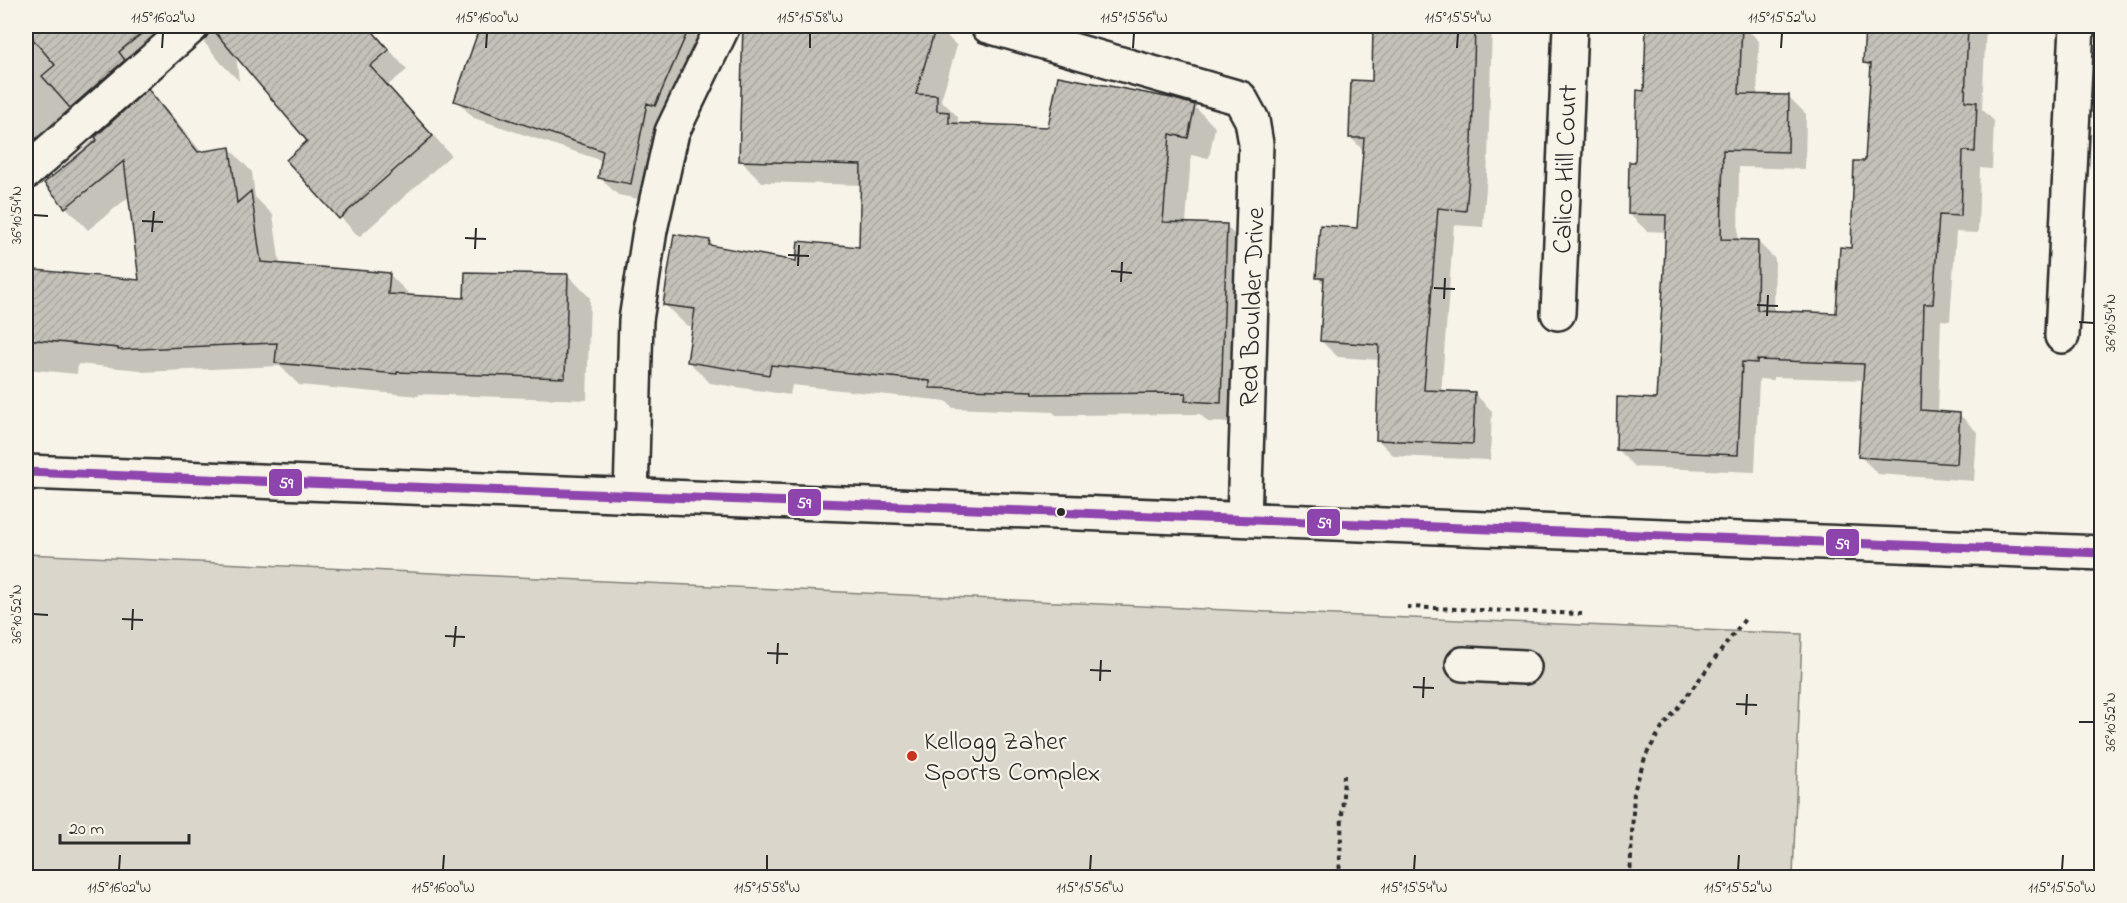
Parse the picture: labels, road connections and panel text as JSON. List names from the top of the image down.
{
  "streets": {
    "main road": ["Calico Hill Court", "Red Boulder Drive"]
  },
  "places": ["Kellogg Zaher Sports Complex"],
  "lines": ["transit line 59"],
  "scale_bar": "20 m",
  "coordinates": [
    "115°16'02\"W",
    "115°16'00\"W",
    "115°15'58\"W",
    "115°15'56\"W",
    "115°15'54\"W",
    "115°15'52\"W",
    "36°10'54\"N",
    "36°10'52\"N",
    "115°15'50\"W"
  ]
}
